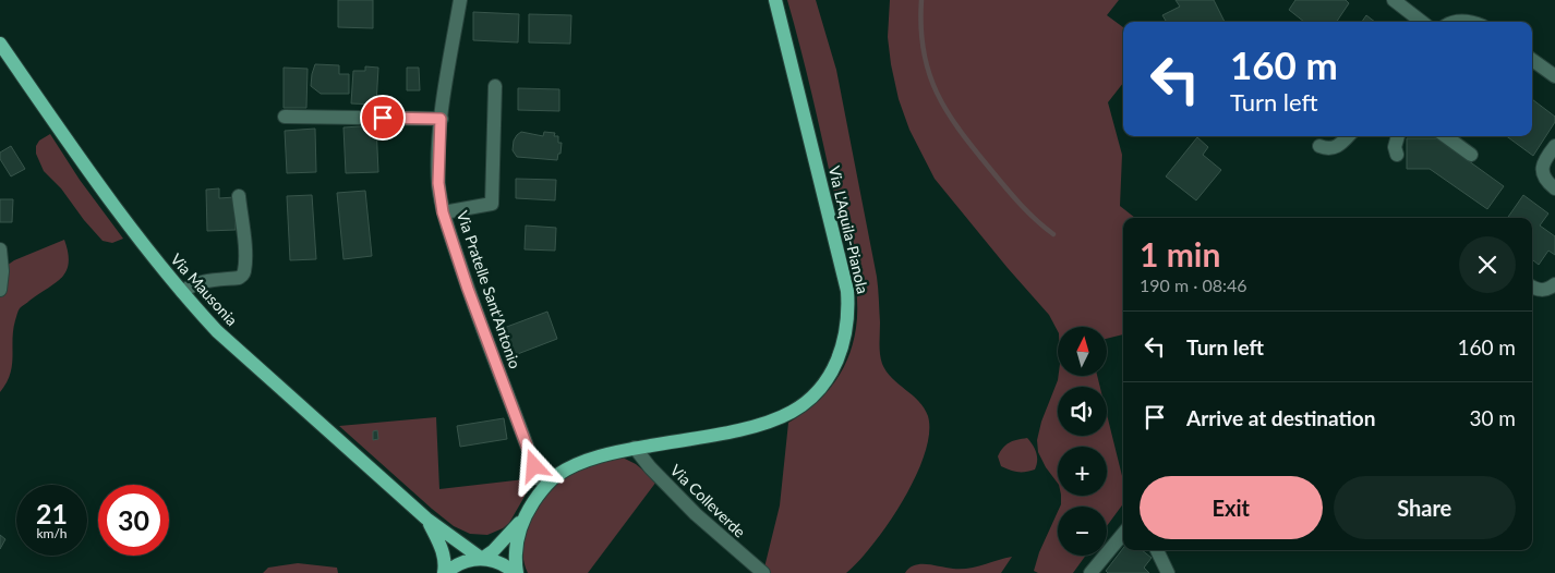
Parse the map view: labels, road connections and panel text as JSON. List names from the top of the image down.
{
  "streets": {
    "main road": ["Via L'Aquila-Pianola", "Via Mausonia"],
    "street": ["Via Pratelle Sant'Antonio", "Via Colleverde"]
  },
  "crossings": [
    ["Via L'Aquila-Pianola", "Via Mausonia"],
    ["Via L'Aquila-Pianola", "Via Pratelle Sant'Antonio"],
    ["Via L'Aquila-Pianola", "Via Colleverde"]
  ],
  "north": "top",
  "page": {
    "turn": ["160 m", "Turn left"],
    "heading": ["1 min", "190 m · 08:46"],
    "list": [
      {
        "name": "Turn left",
        "value": "160 m"
      },
      {
        "name": "Arrive at destination",
        "value": "30 m"
      }
    ],
    "map_buttons": ["+", "−"],
    "buttons": ["Exit", "Share"],
    "speed": "21 km/h",
    "limit": "30"
  }
}
